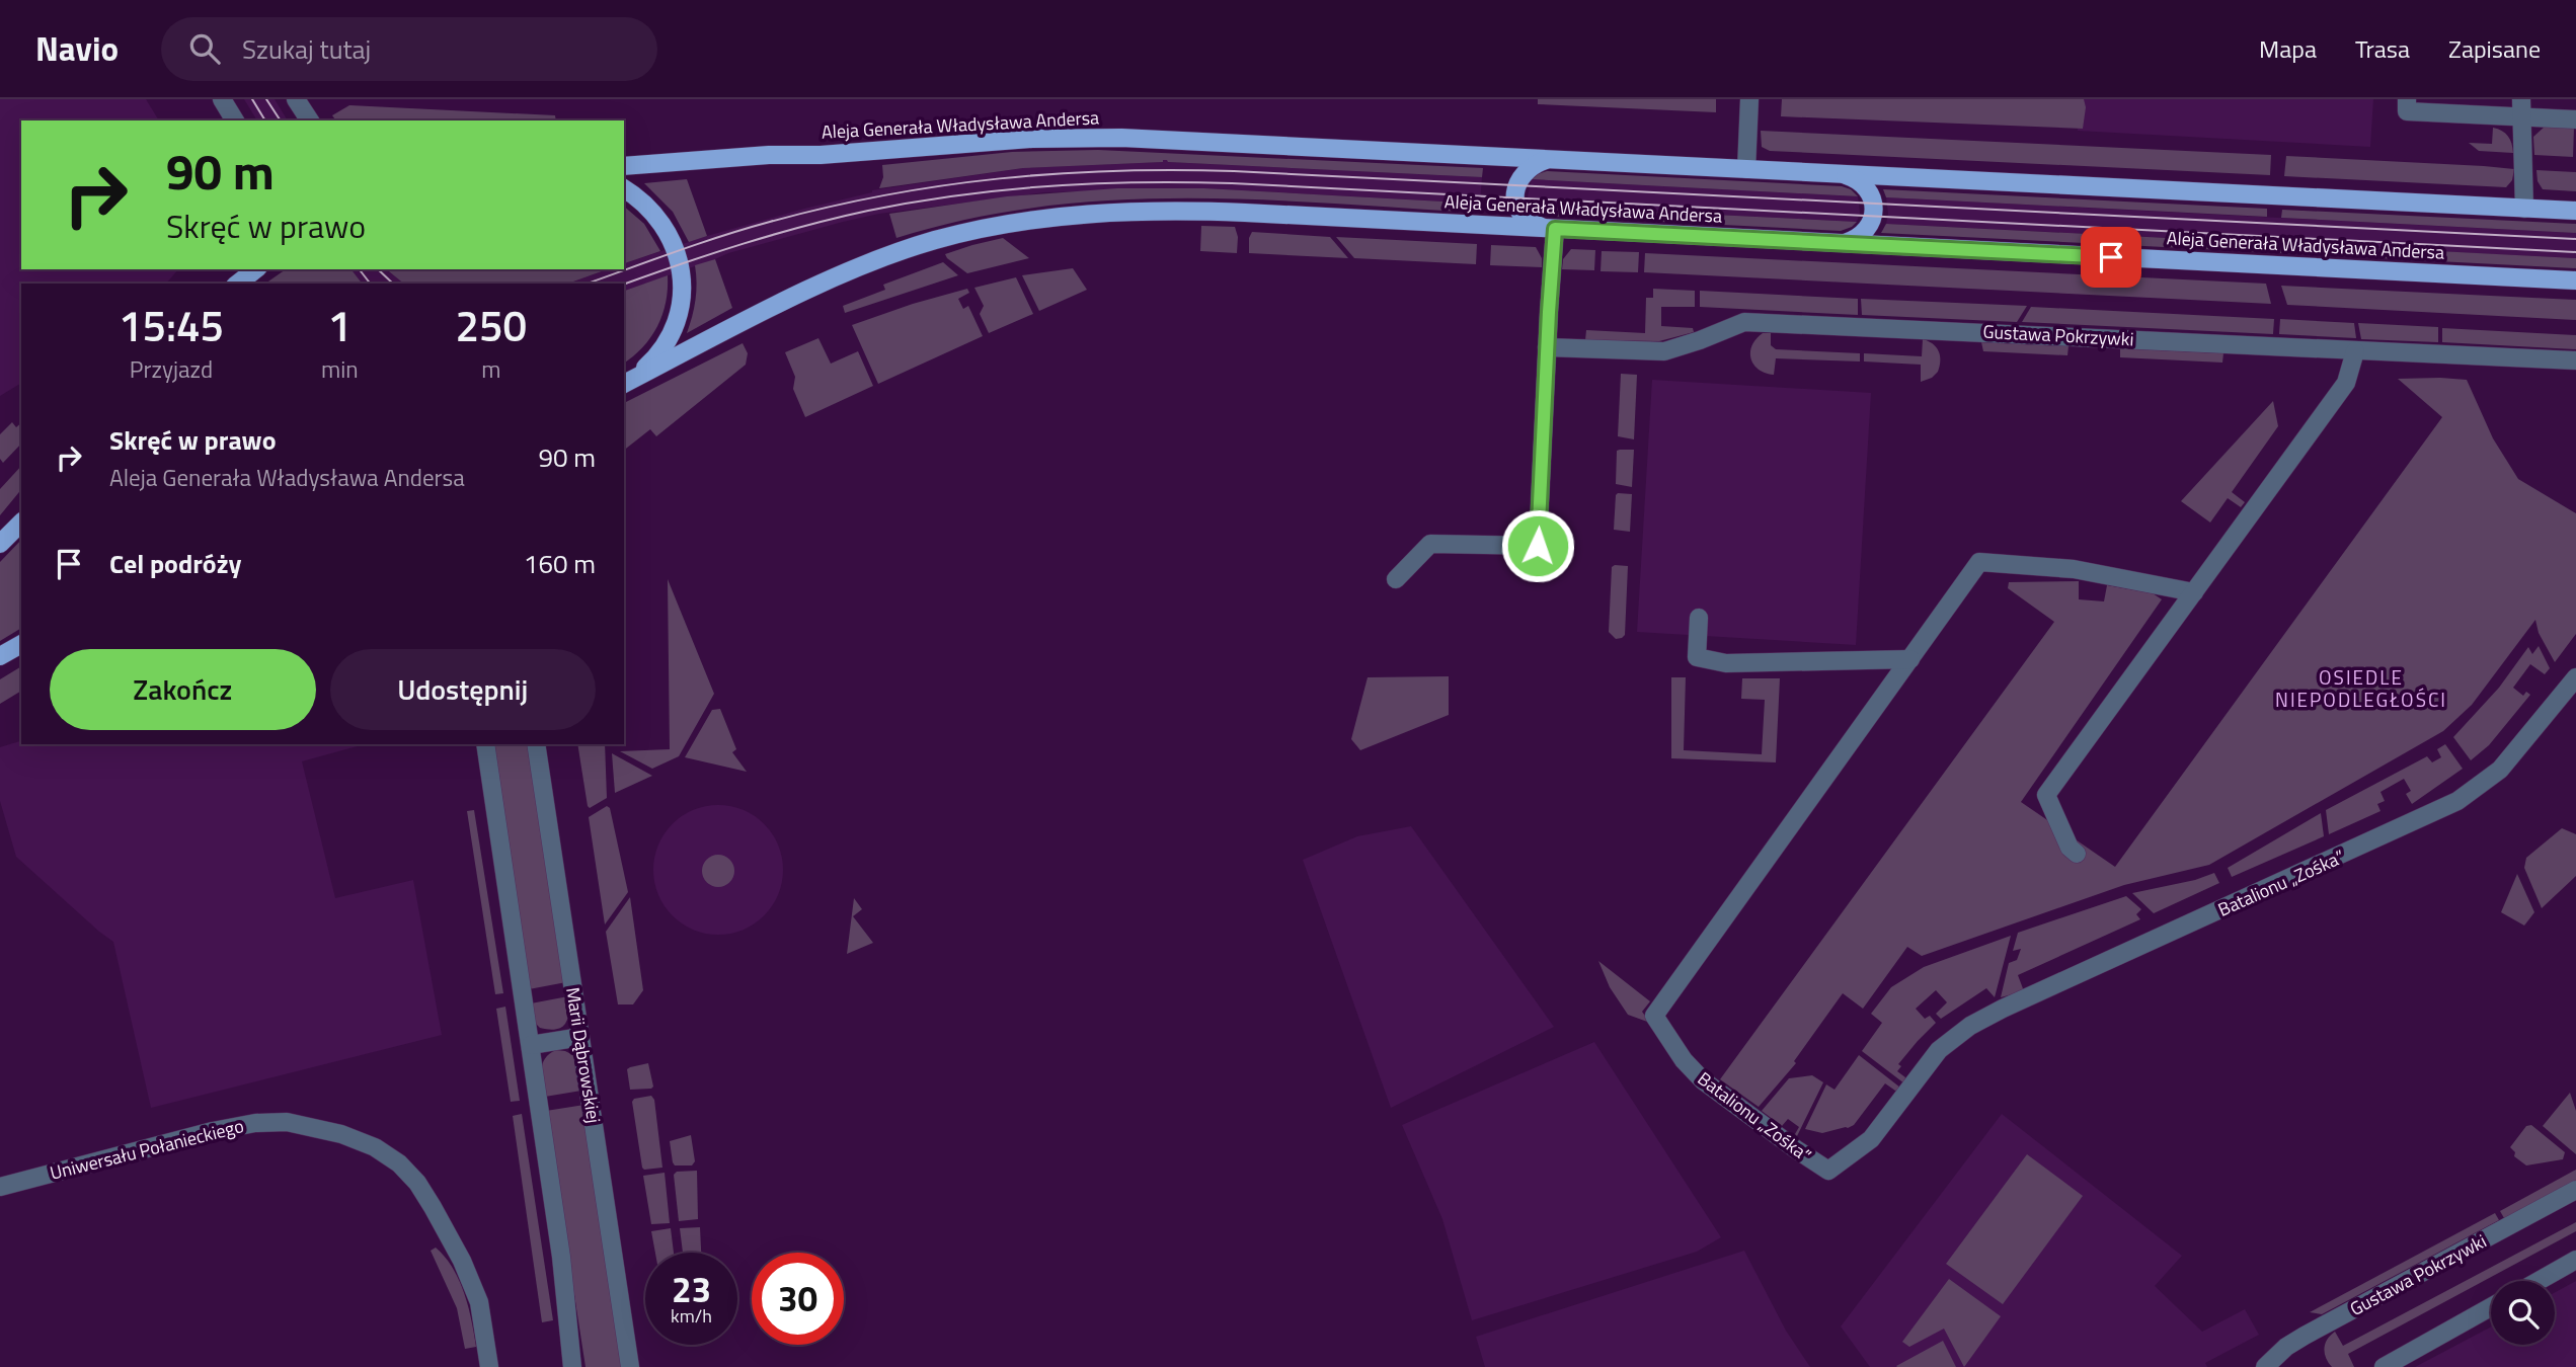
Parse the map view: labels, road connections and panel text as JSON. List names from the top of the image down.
{
  "streets": {
    "main road": ["Aleja Generała Władysława Andersa"],
    "street": [
      "Gustawa Pokrzywki",
      "Batalionu „Zośka”",
      "Marii Dąbrowskiej",
      "Uniwersału Połanieckiego"
    ]
  },
  "districts": ["OSIEDLE NIEPODLEGŁOŚCI"],
  "page": {
    "header": "Navio",
    "search": "Szukaj tutaj",
    "nav": ["Mapa", "Trasa", "Zapisane"],
    "turn": ["90 m", "Skręć w prawo"],
    "eta": [
      "15:45",
      "Przyjazd",
      "1",
      "min",
      "250",
      "m"
    ],
    "list": [
      {
        "name": "Skręć w prawo",
        "note": "Aleja Generała Władysława Andersa",
        "value": "90 m"
      },
      {
        "name": "Cel podróży",
        "value": "160 m"
      }
    ],
    "buttons": ["Zakończ", "Udostępnij"],
    "speed": "23 km/h",
    "limit": "30"
  }
}
